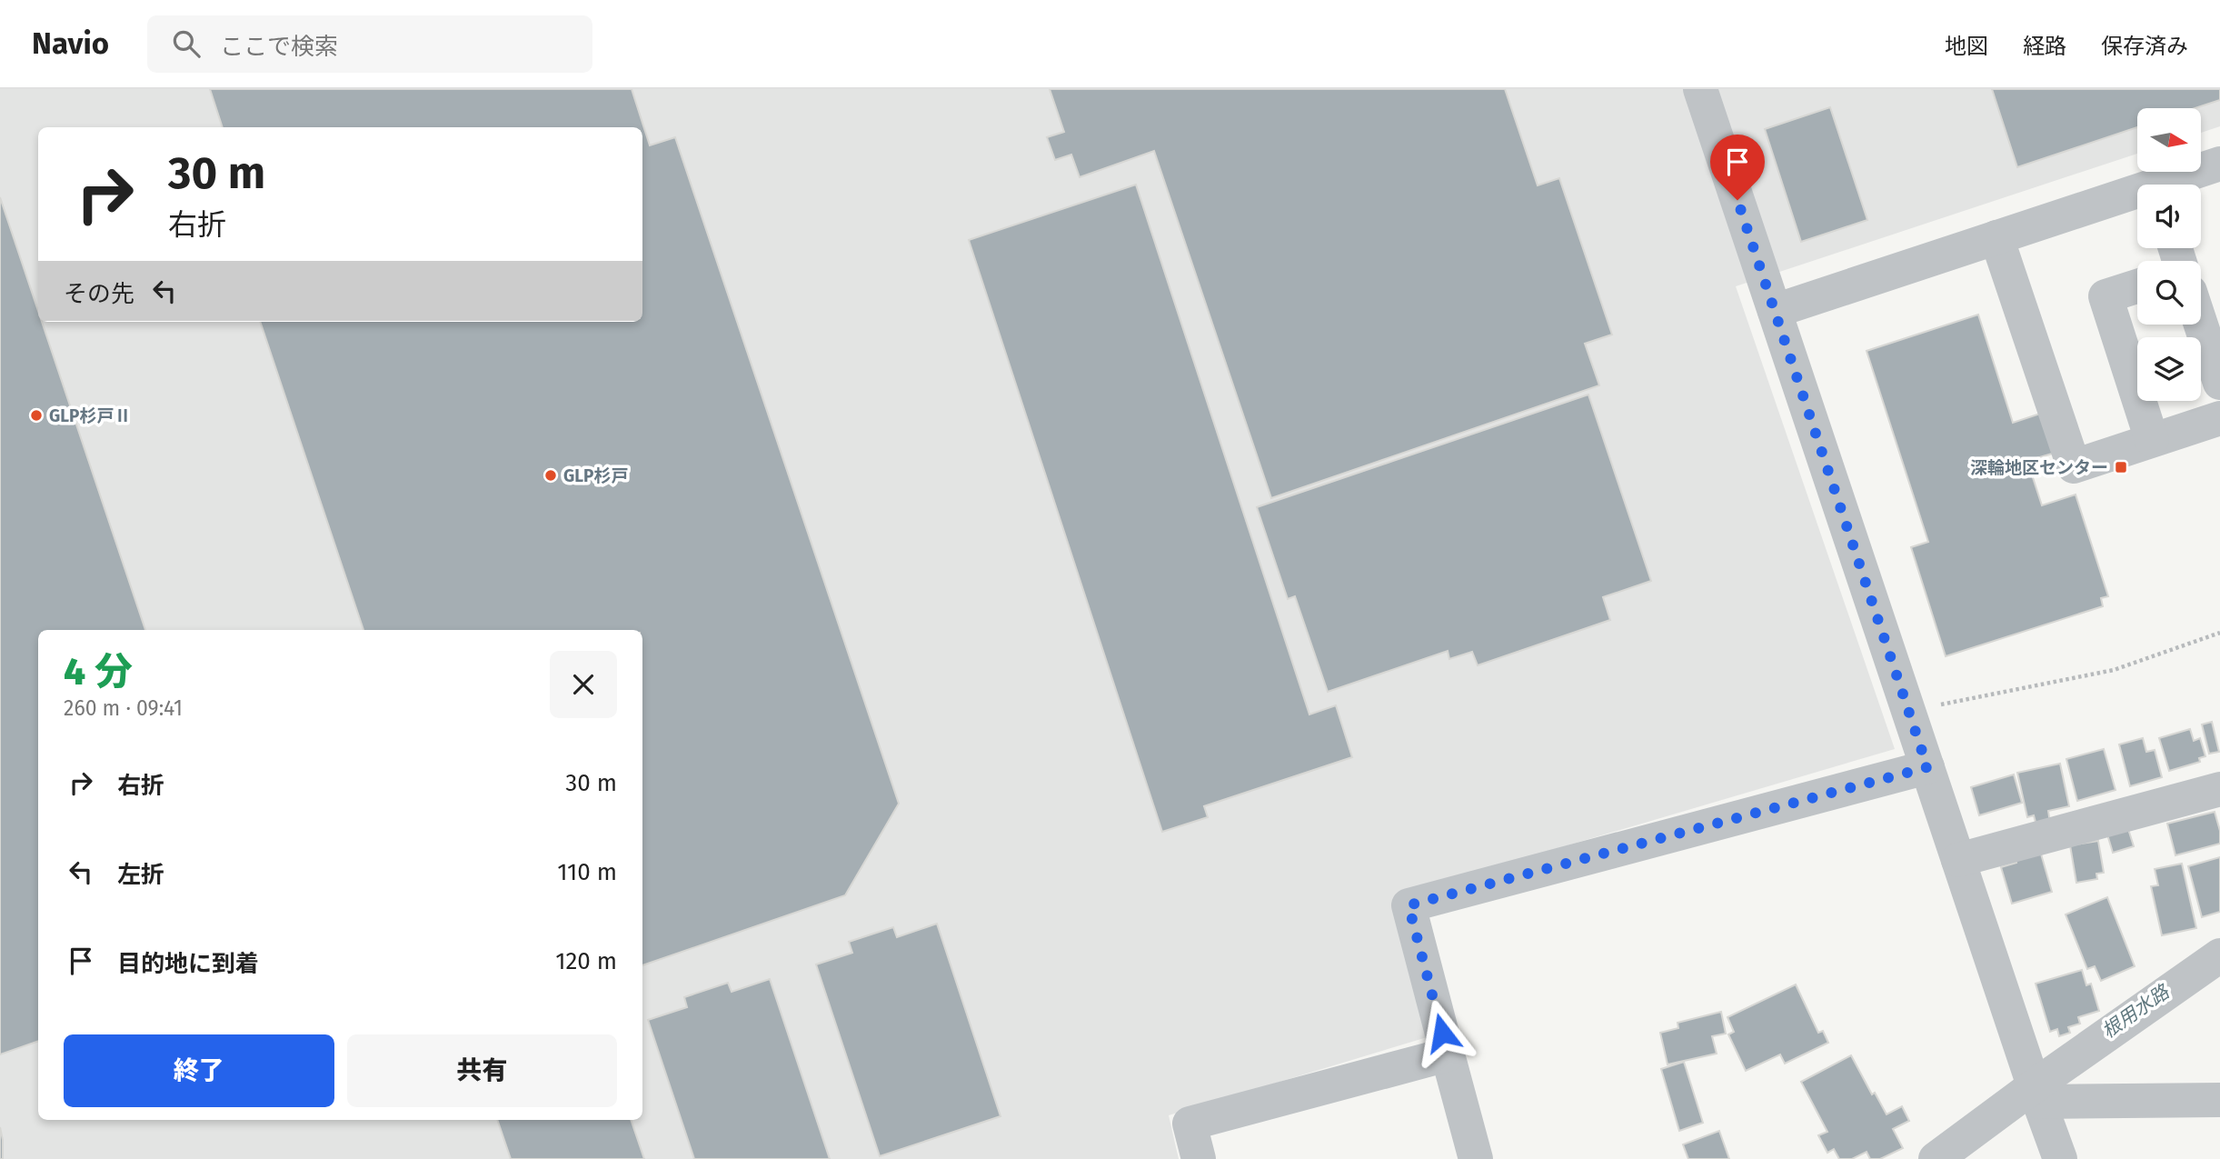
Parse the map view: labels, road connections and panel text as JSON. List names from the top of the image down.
{
  "water": ["根用水路"],
  "places": {
    "other": ["GLP杉戸Ⅱ", "GLP杉戸"],
    "transit": ["深輪地区センター"]
  },
  "north": "right",
  "page": {
    "header": "Navio",
    "search": "ここで検索",
    "nav": ["地図", "経路", "保存済み"],
    "turn": ["30 m", "右折"],
    "then": "その先",
    "heading": ["4 分", "260 m · 09:41"],
    "list": [
      {
        "name": "右折",
        "value": "30 m"
      },
      {
        "name": "左折",
        "value": "110 m"
      },
      {
        "name": "目的地に到着",
        "value": "120 m"
      }
    ],
    "buttons": ["終了", "共有"]
  }
}
